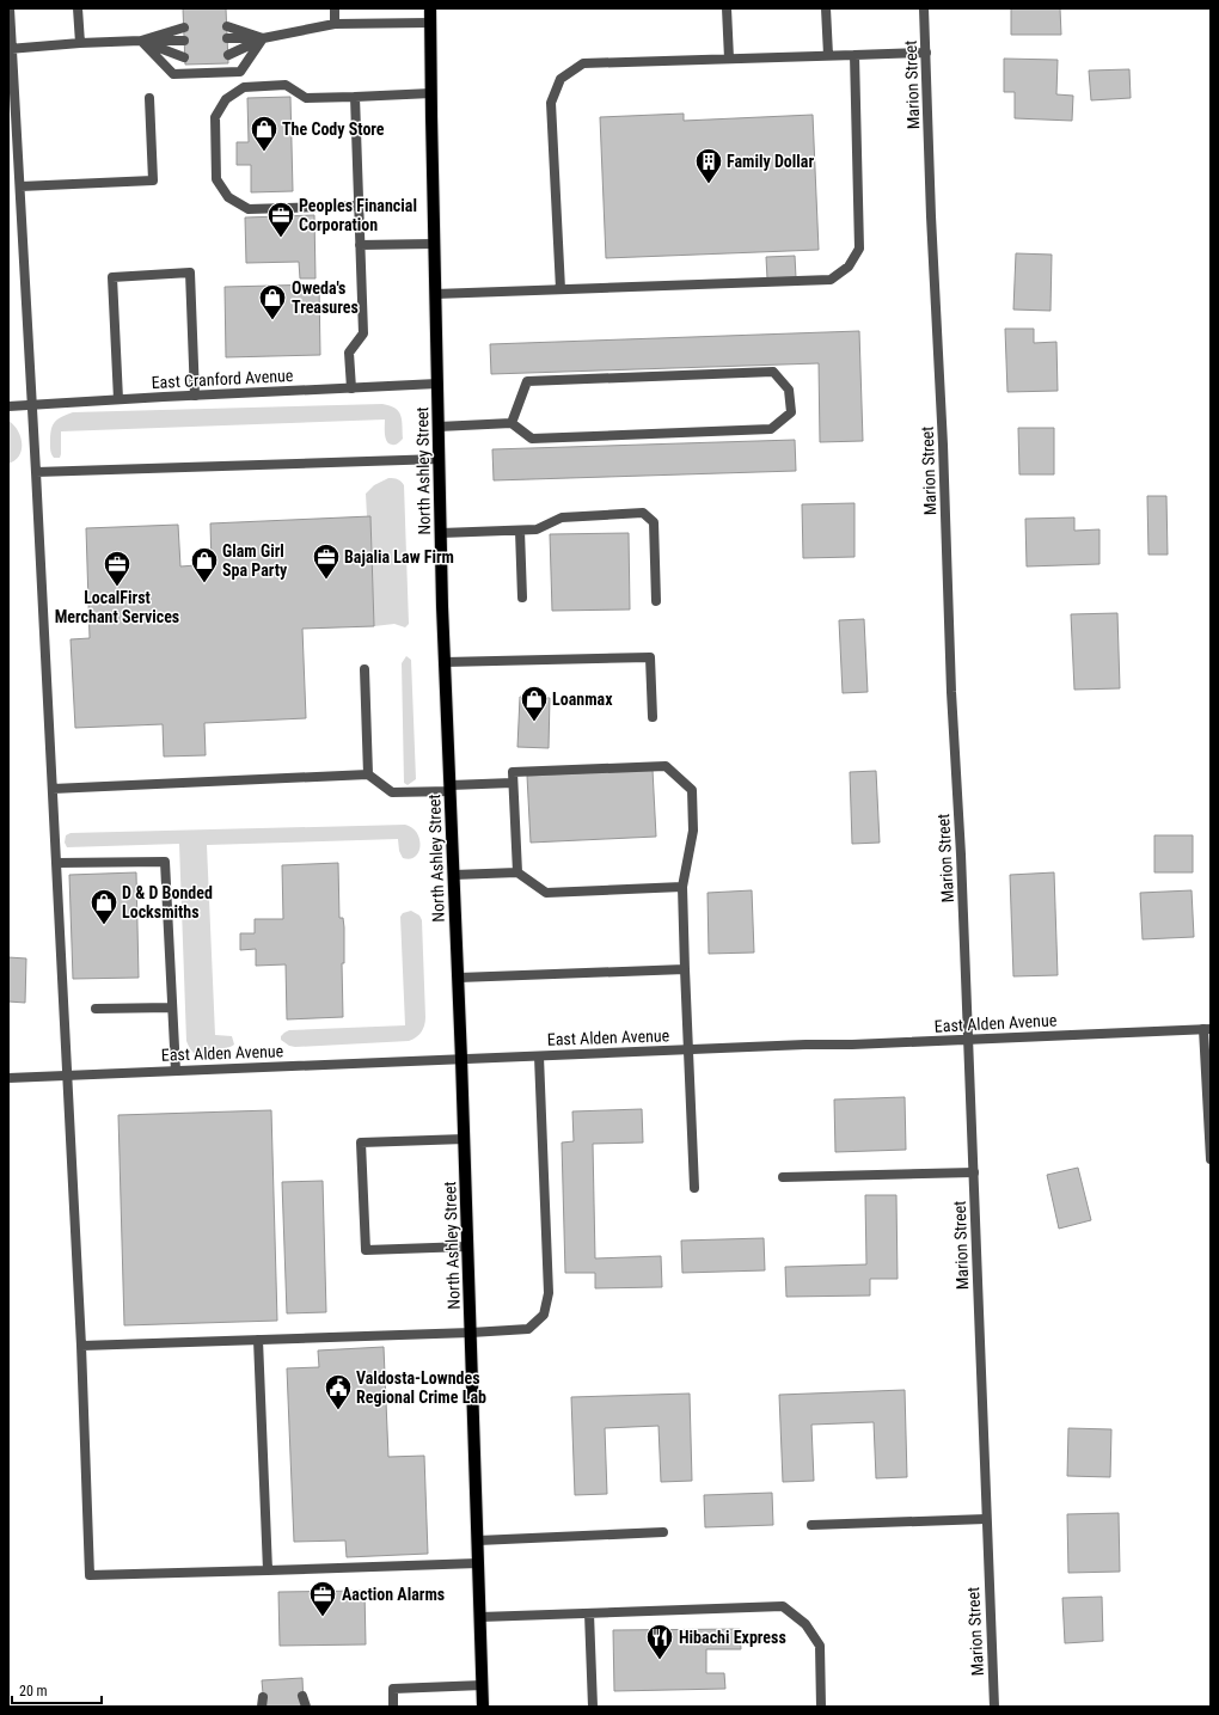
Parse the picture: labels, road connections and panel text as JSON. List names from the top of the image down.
{
  "streets": {
    "main road": ["North Ashley Street"],
    "street": ["Marion Street", "East Cranford Avenue", "East Alden Avenue"]
  },
  "crossings": [
    ["Marion Street", "East Alden Avenue"],
    ["East Cranford Avenue", "North Ashley Street"],
    ["North Ashley Street", "East Alden Avenue"]
  ],
  "places": {
    "shop": [
      "The Cody Store",
      "Oweda's Treasures",
      "Glam Girl Spa Party",
      "Loanmax",
      "D & D Bonded Locksmiths"
    ],
    "building": ["Family Dollar"],
    "office": [
      "Peoples Financial Corporation",
      "Bajalia Law Firm",
      "LocalFirst Merchant Services",
      "Aaction Alarms"
    ],
    "public building": ["Valdosta-Lowndes Regional Crime Lab"],
    "restaurant": ["Hibachi Express"]
  },
  "scale_bar": "20 m"
}
